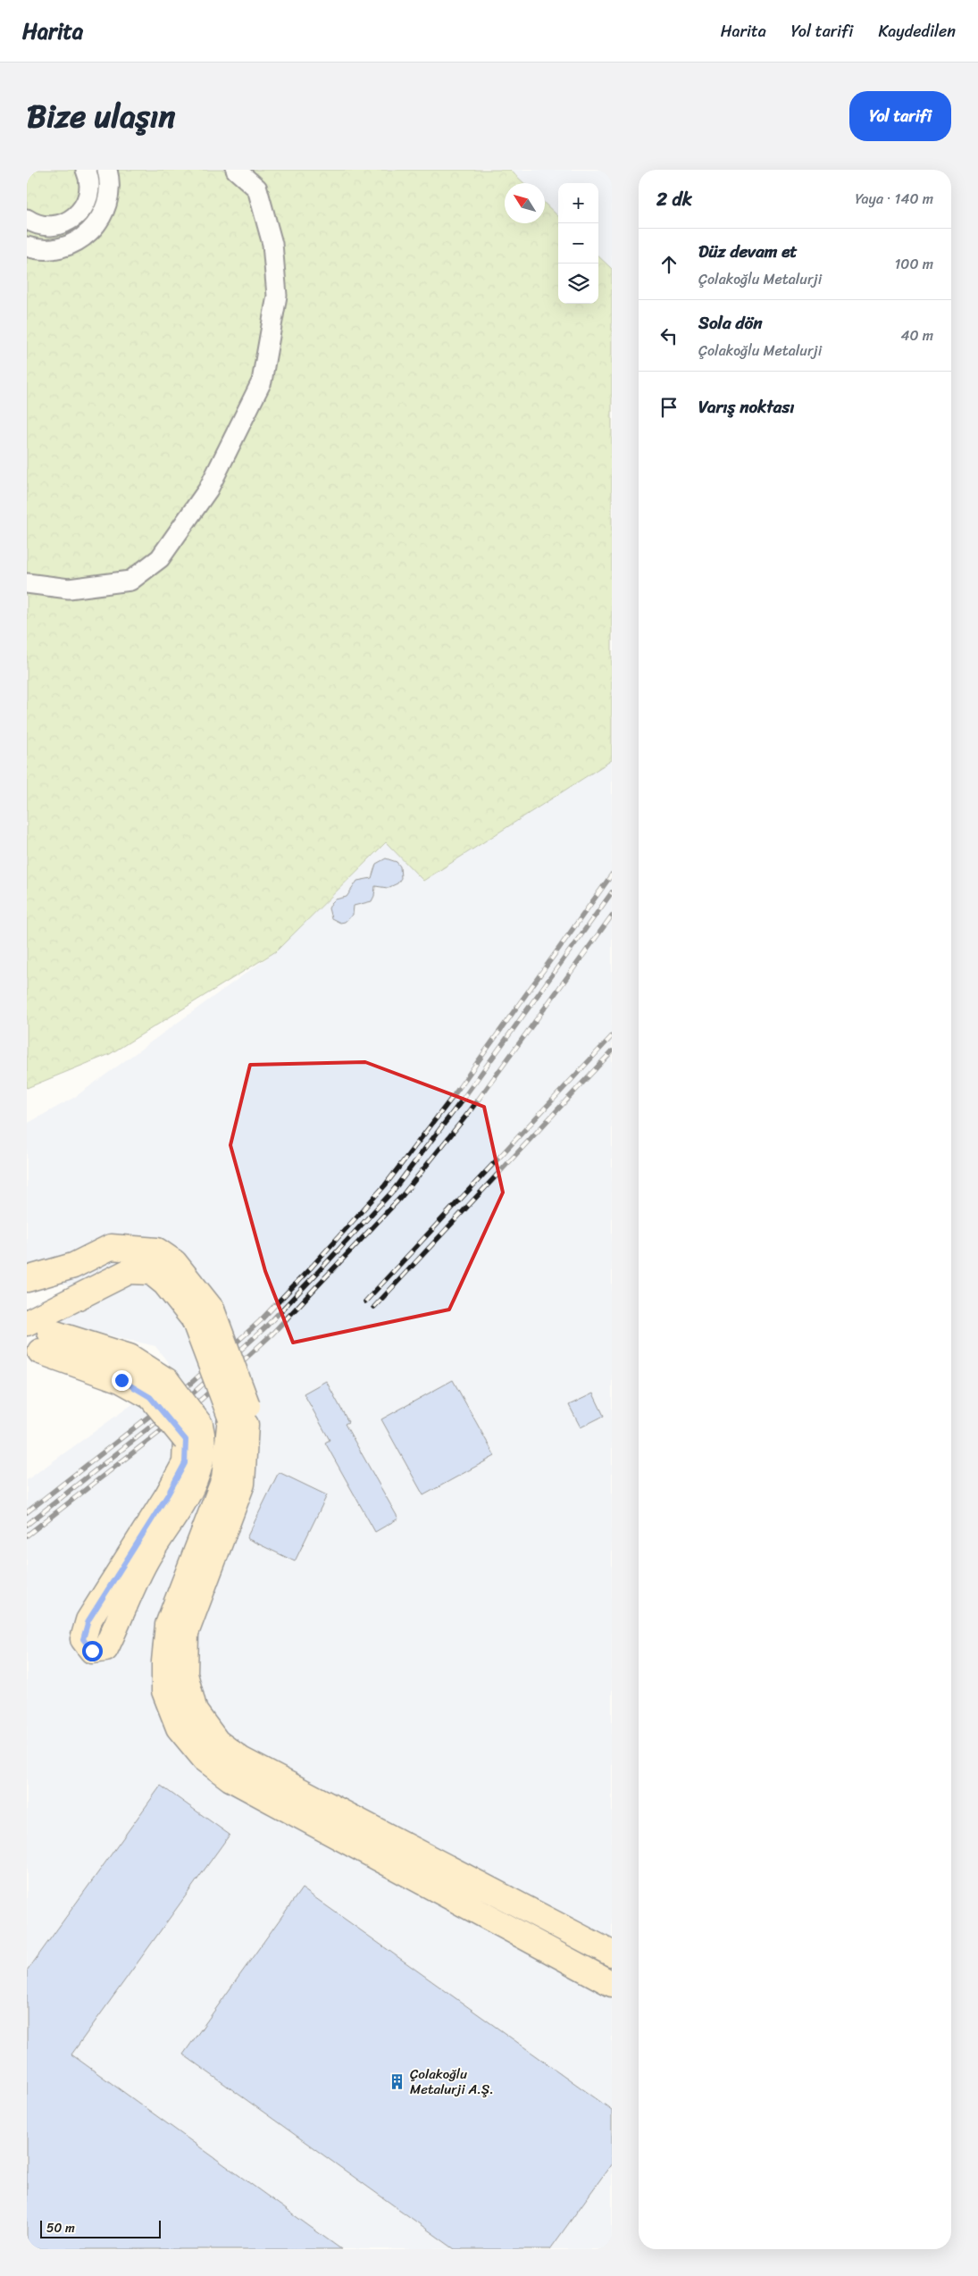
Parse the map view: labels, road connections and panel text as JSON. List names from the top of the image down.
{
  "places": {
    "building": ["Çolakoğlu Metalurji A.Ş."]
  },
  "scale_bar": "50 m",
  "north": "top left",
  "page": {
    "header": "Harita",
    "nav": ["Harita", "Yol tarifi", "Kaydedilen"],
    "title": "Bize ulaşın",
    "buttons": "Yol tarifi",
    "heading": ["2 dk", "Yaya · 140 m"],
    "map_buttons": ["+", "−"],
    "list": [
      ["Düz devam et", "Çolakoğlu Metalurji", "100 m"],
      ["Sola dön", "Çolakoğlu Metalurji", "40 m"],
      "Varış noktası"
    ],
    "scale": "50 m"
  }
}
